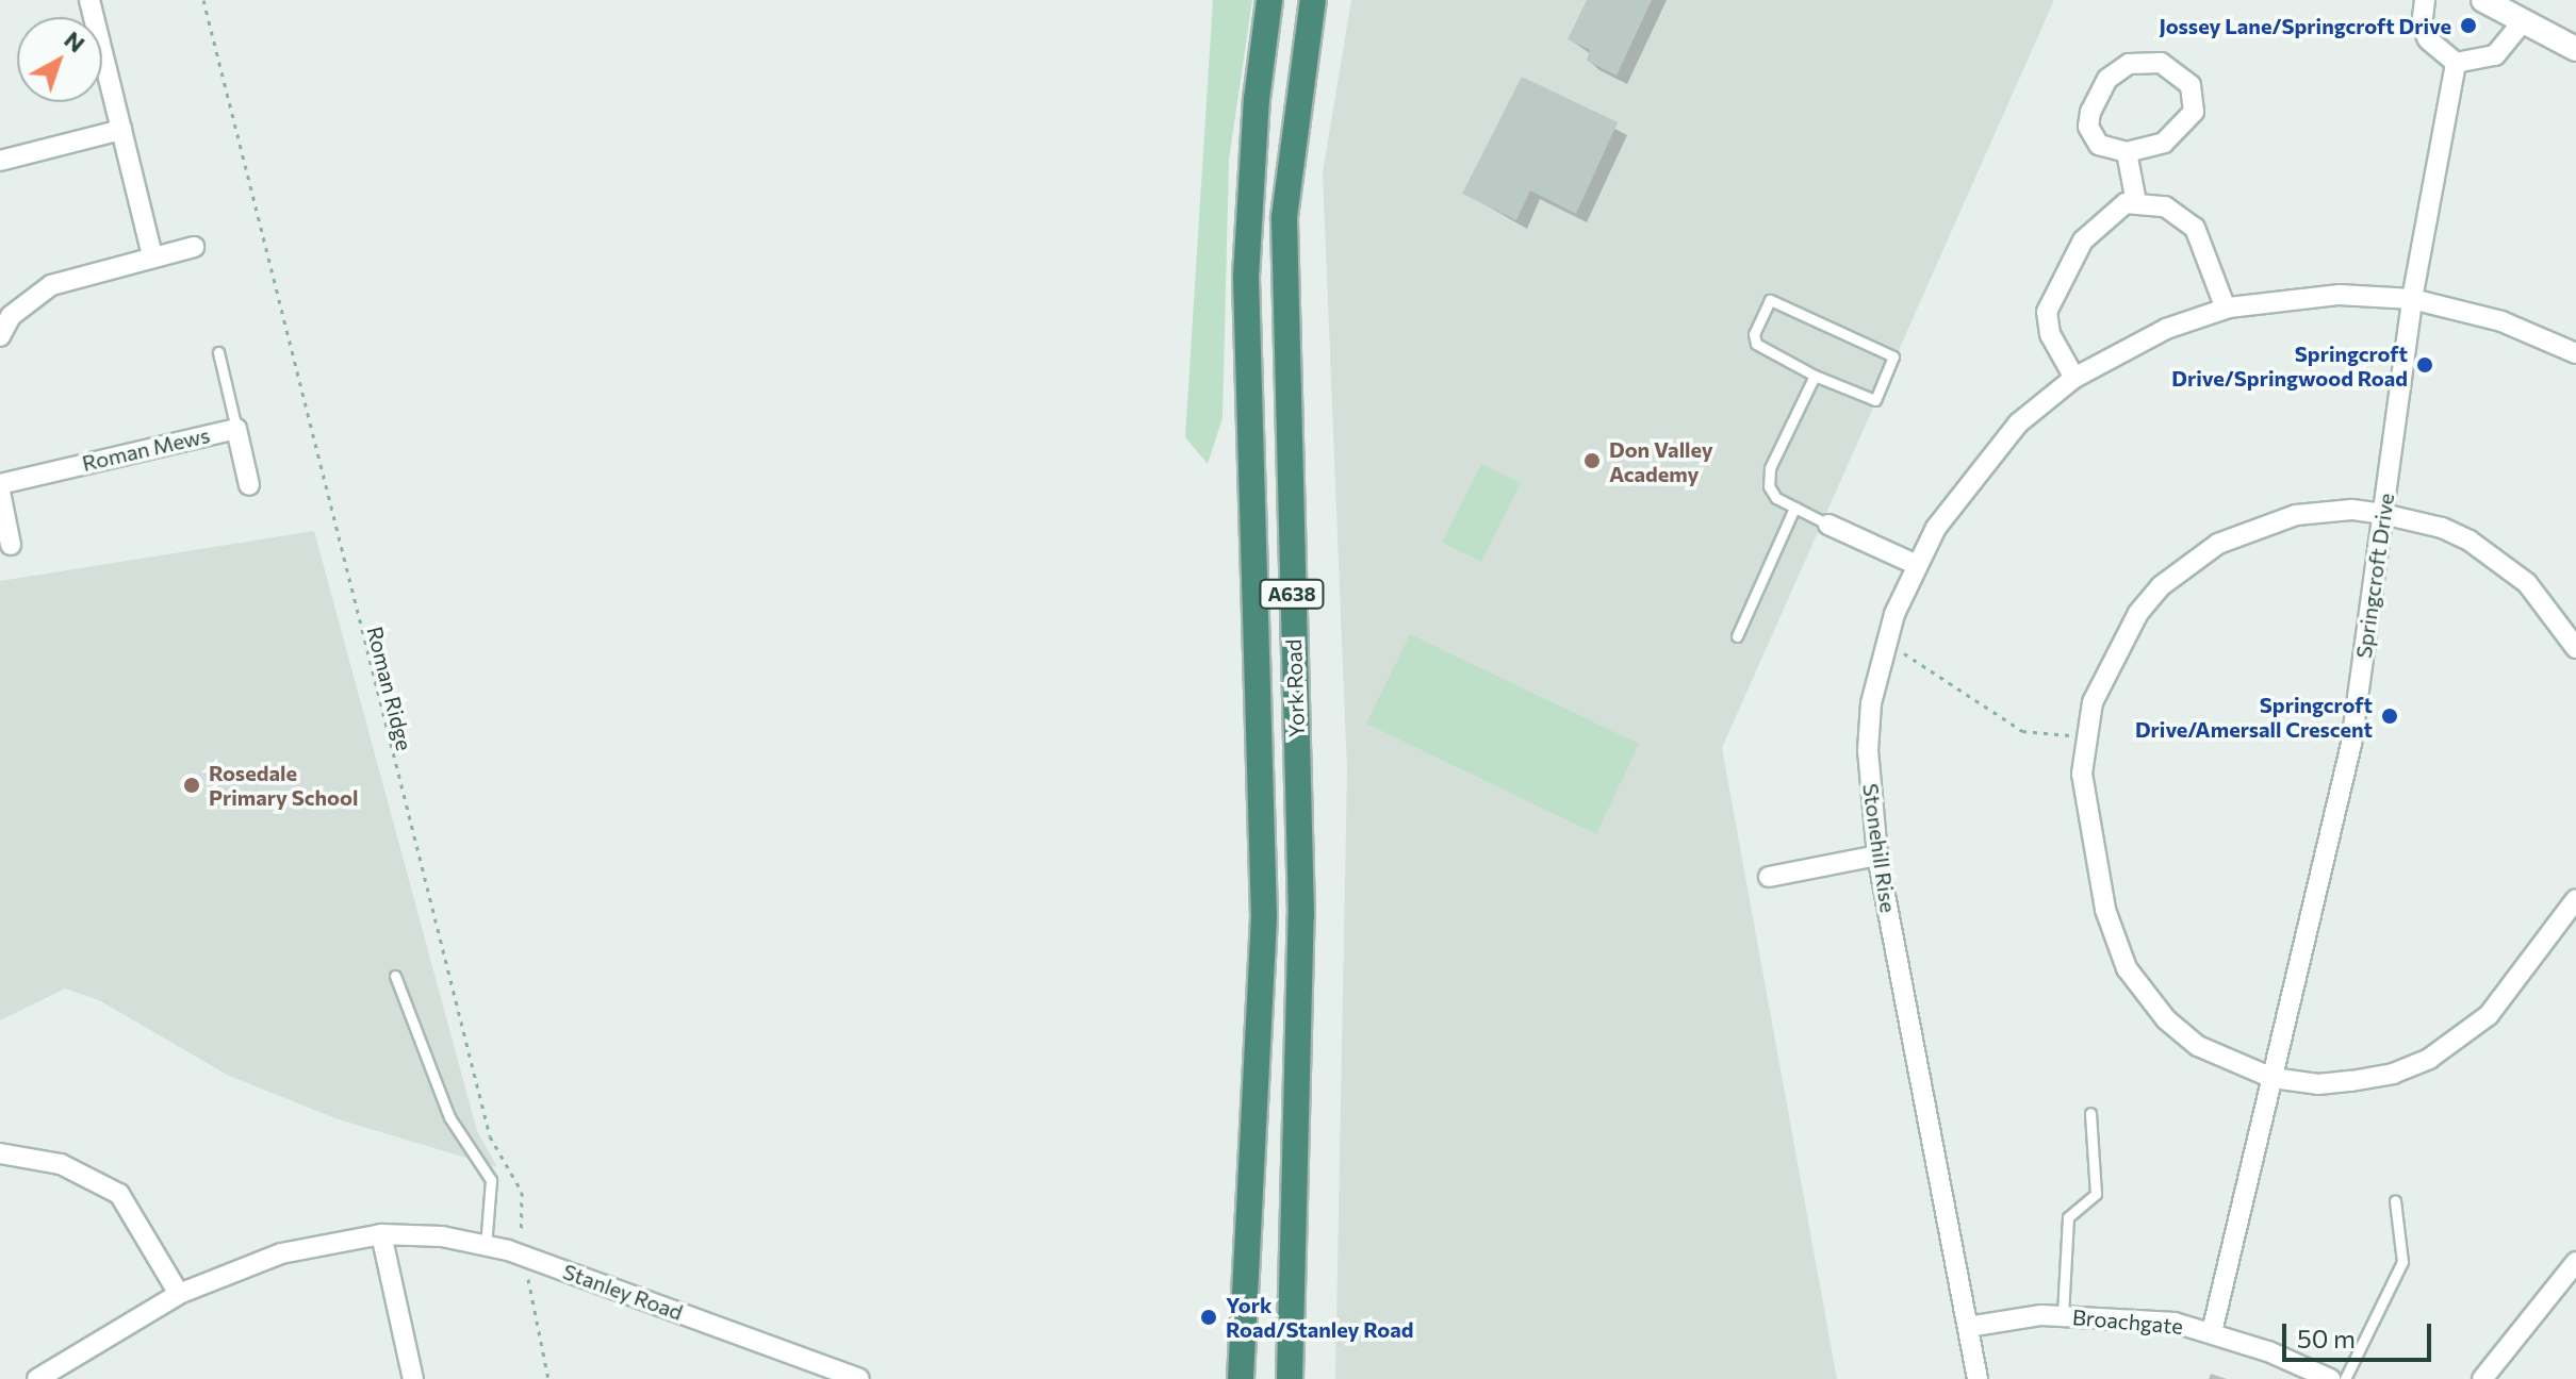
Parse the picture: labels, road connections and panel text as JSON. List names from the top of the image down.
{
  "streets": {
    "highway": ["A638", "York Road"],
    "street": [
      "Roman Mews",
      "Springcroft Drive",
      "Stonehill Rise",
      "Stanley Road",
      "Broachgate"
    ],
    "path": ["Roman Ridge"]
  },
  "crossings": [
    ["Springcroft Drive", "Stonehill Rise"],
    ["Springcroft Drive", "Broachgate"],
    ["Roman Ridge", "Stanley Road"],
    ["Stonehill Rise", "Broachgate"]
  ],
  "places": [
    "Jossey Lane/Springcroft Drive",
    "Springcroft Drive/Springwood Road",
    "Don Valley Academy",
    "Springcroft Drive/Amersall Crescent",
    "Rosedale Primary School",
    "York Road/Stanley Road"
  ],
  "scale_bar": "50 m",
  "north": "top right"
}
